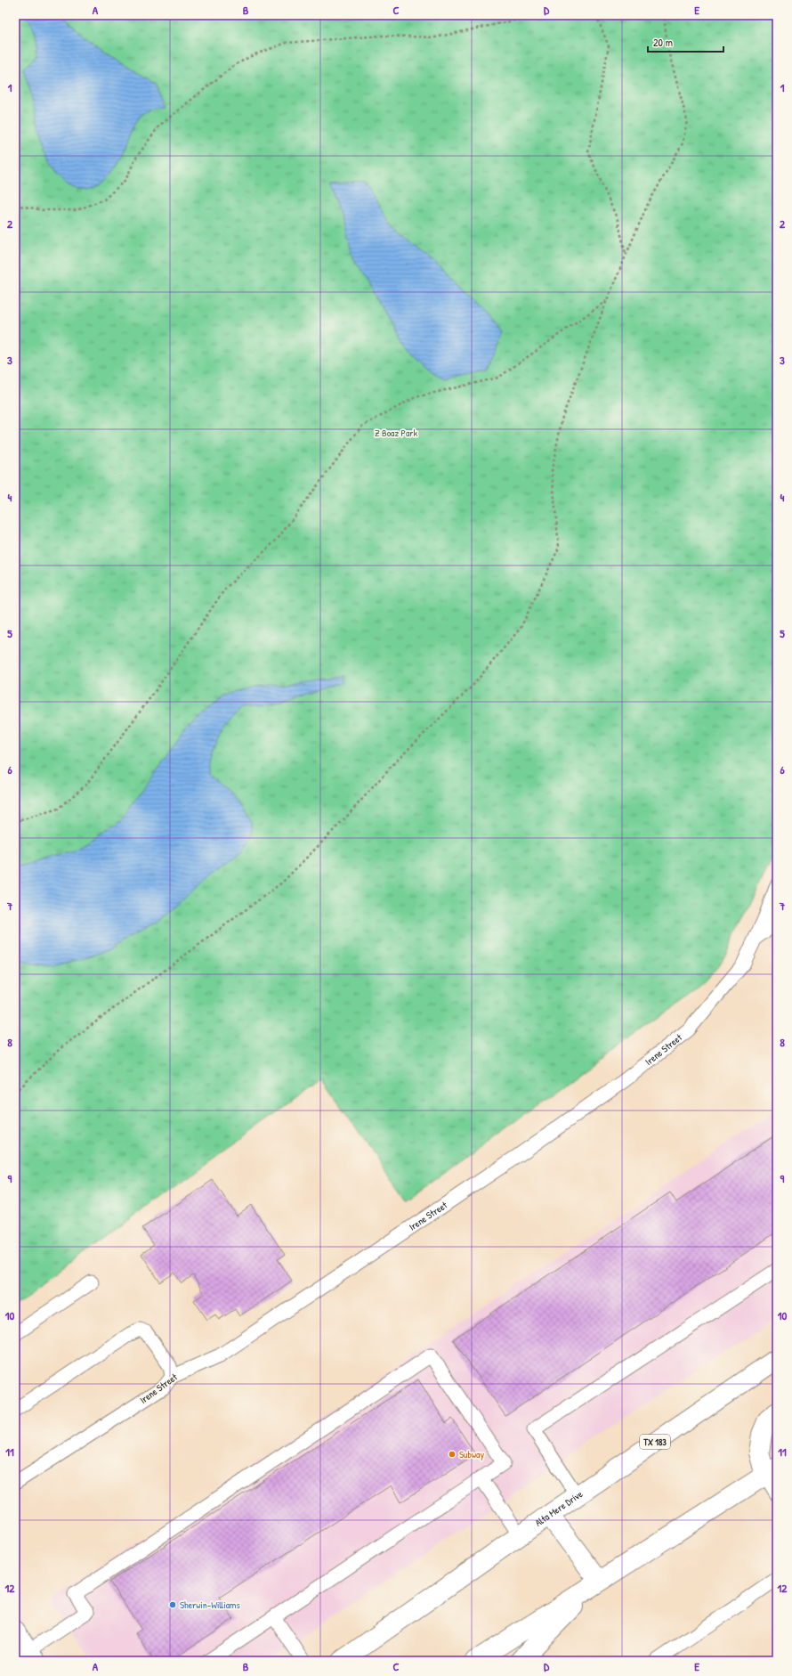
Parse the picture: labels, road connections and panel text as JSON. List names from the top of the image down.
{
  "streets": {
    "main road": ["TX 183", "Alta Mere Drive"],
    "lane": ["Irene Street"]
  },
  "parks": ["Z Boaz Park"],
  "places": ["Subway", "Sherwin-Williams"],
  "scale_bar": "20 m",
  "grid": {
    "columns": [
      "A",
      "B",
      "C",
      "D",
      "E"
    ],
    "rows": [
      "1",
      "2",
      "3",
      "4",
      "5",
      "6",
      "7",
      "8",
      "9",
      "10",
      "11",
      "12"
    ]
  }
}
